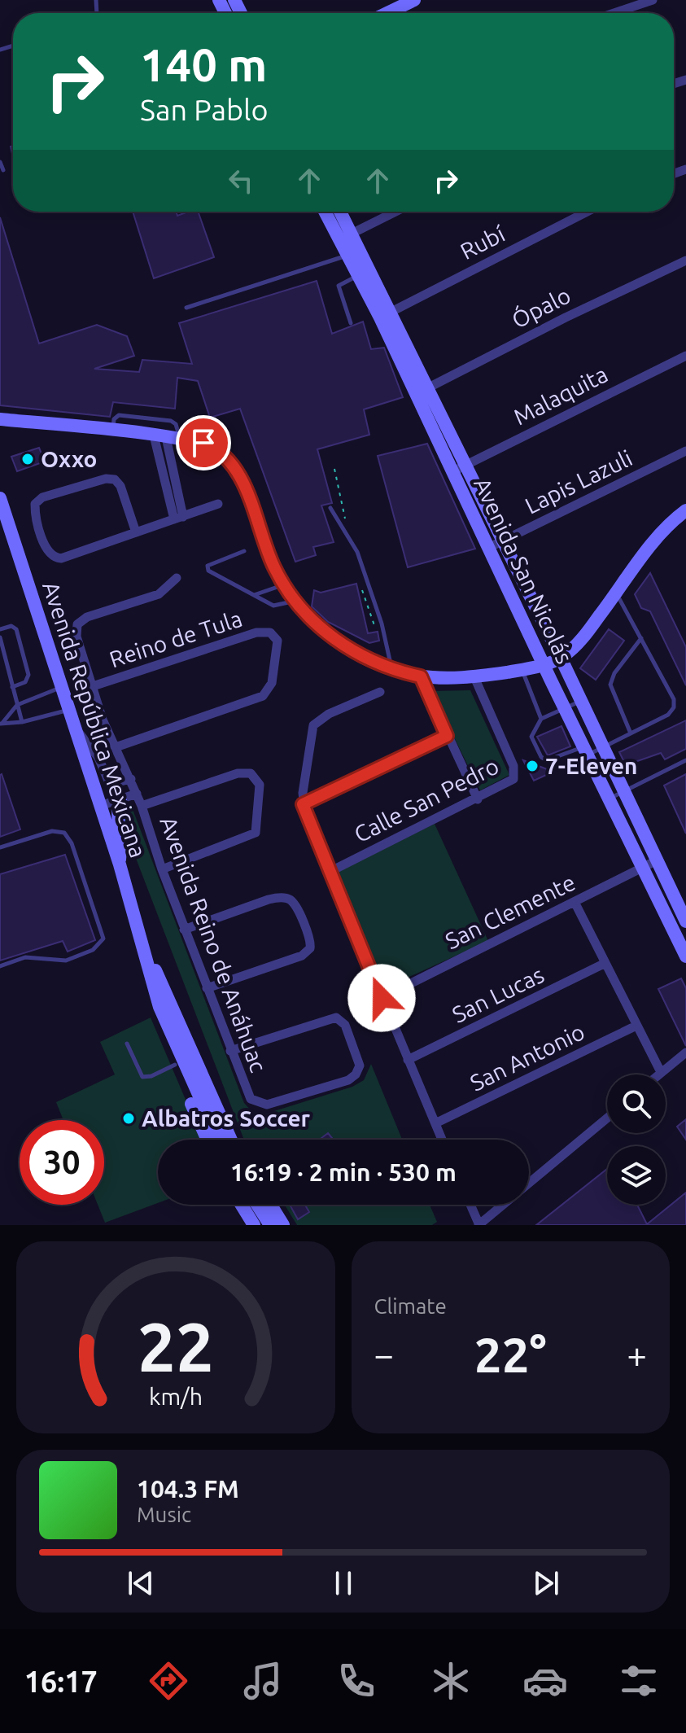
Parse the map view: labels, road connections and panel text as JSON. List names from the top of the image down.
{
  "streets": {
    "street": [
      "Rubí",
      "Ópalo",
      "Malaquita",
      "Lapis Lazuli",
      "Avenida San Nicolás",
      "Reino de Tula",
      "Avenida República Mexicana",
      "Calle San Pedro",
      "San Clemente",
      "Avenida Reino de Anáhuac",
      "San Lucas",
      "San Antonio"
    ]
  },
  "crossings": [
    ["Rubí", "Avenida San Nicolás"],
    ["Ópalo", "Avenida San Nicolás"],
    ["Malaquita", "Avenida San Nicolás"],
    ["Lapis Lazuli", "Avenida San Nicolás"],
    ["Avenida San Nicolás", "San Clemente"],
    ["Reino de Tula", "Avenida Reino de Anáhuac"],
    ["Avenida República Mexicana", "Avenida Reino de Anáhuac"]
  ],
  "places": ["Oxxo", "7-Eleven", "Albatros Soccer"],
  "page": {
    "turn": ["140 m", "San Pablo"],
    "limit": "30",
    "trip": "16:19 · 2 min · 530 m",
    "tile": "Climate",
    "heat": ["−", "22°", "+"],
    "song": ["104.3 FM", "Music"],
    "tabs": "16:17",
    "gauge": ["22", "km/h"]
  }
}
